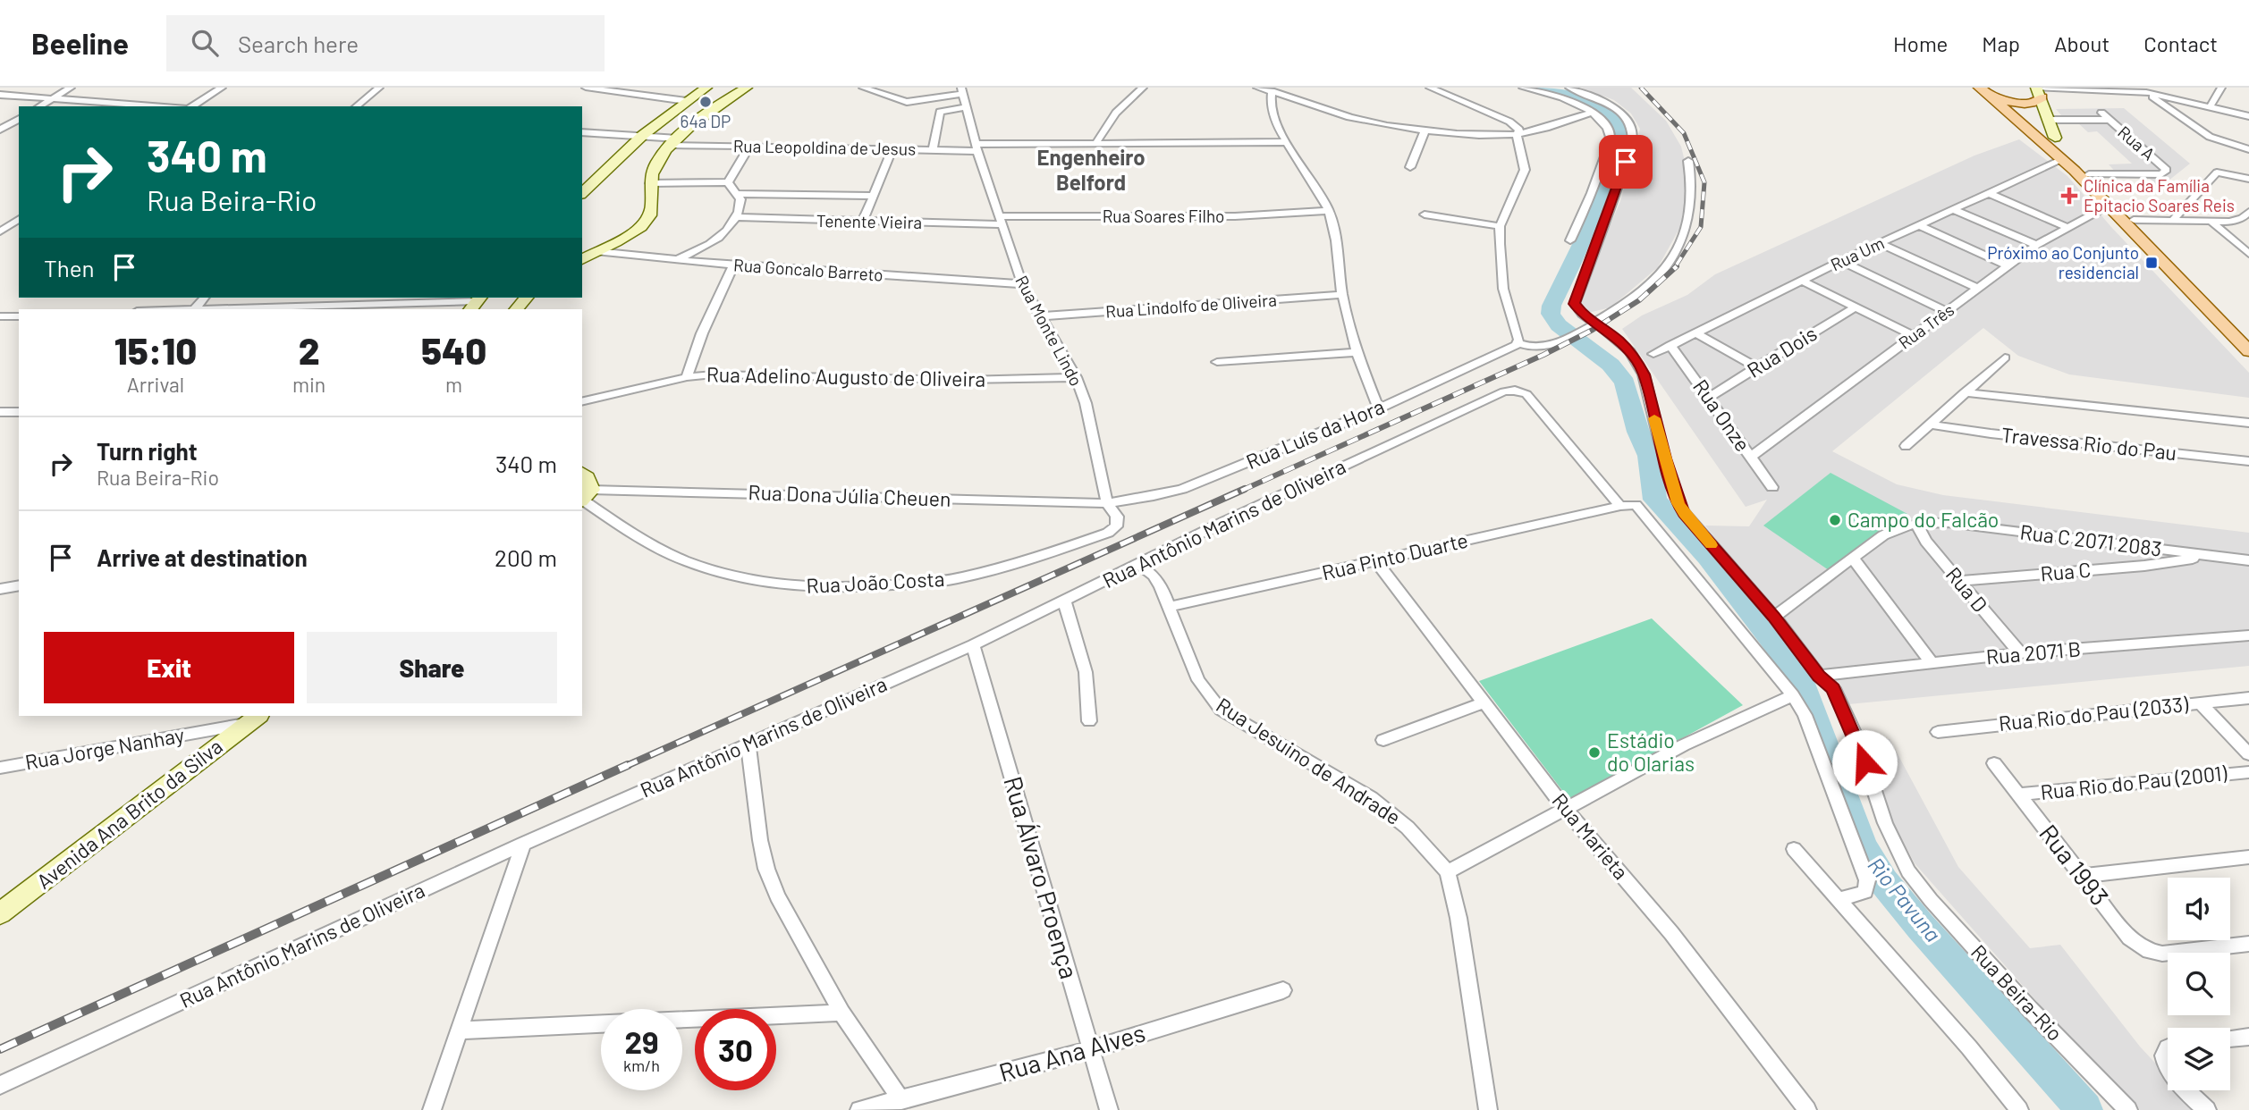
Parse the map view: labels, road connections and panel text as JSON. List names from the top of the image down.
{
  "streets": {
    "main road": ["Avenida Ana Brito da Silva"],
    "street": [
      "Rua A",
      "Rua Leopoldina de Jesus",
      "Rua Soares Filho",
      "Tenente Vieira",
      "Rua Um",
      "Rua Goncalo Barreto",
      "Rua Lindolfo de Oliveira",
      "Rua Três",
      "Rua Monte Lindo",
      "Rua Dois",
      "Rua Adelino Augusto de Oliveira",
      "Rua Onze",
      "Rua Luís da Hora",
      "Travessa Rio do Pau",
      "Rua Dona Júlia Cheuen",
      "Rua Antônio Marins de Oliveira",
      "Rua C 2071 2083",
      "Rua Pinto Duarte",
      "Rua C",
      "Rua João Costa",
      "Rua D",
      "Rua 2071 B",
      "Rua Rio do Pau (2033)",
      "Rua Jorge Nanhay",
      "Rua Jesuino de Andrade",
      "Rua Rio do Pau (2001)",
      "Rua Marieta",
      "Rua 1993",
      "Rua Álvaro Proença",
      "Rua Beira-Rio",
      "Rua Ana Alves"
    ]
  },
  "crossings": [
    ["Rua Leopoldina de Jesus", "Rua Monte Lindo"],
    ["Rua Soares Filho", "Tenente Vieira"],
    ["Rua Soares Filho", "Rua Monte Lindo"],
    ["Tenente Vieira", "Rua Monte Lindo"],
    ["Rua Um", "Rua Onze"],
    ["Rua Goncalo Barreto", "Rua Monte Lindo"],
    ["Rua Lindolfo de Oliveira", "Rua Monte Lindo"],
    ["Rua Três", "Rua Onze"],
    ["Rua Monte Lindo", "Rua Adelino Augusto de Oliveira"],
    ["Rua Monte Lindo", "Rua Luís da Hora"],
    ["Rua Monte Lindo", "Rua Dona Júlia Cheuen"],
    ["Rua Monte Lindo", "Rua João Costa"],
    ["Rua Dois", "Rua Onze"],
    ["Rua Luís da Hora", "Rua Dona Júlia Cheuen"],
    ["Rua Luís da Hora", "Rua João Costa"],
    ["Rua Dona Júlia Cheuen", "Rua João Costa"],
    ["Rua Antônio Marins de Oliveira", "Rua Pinto Duarte"],
    ["Rua Antônio Marins de Oliveira", "Rua Jesuino de Andrade"],
    ["Rua Antônio Marins de Oliveira", "Rua Álvaro Proença"],
    ["Rua C 2071 2083", "Rua C"],
    ["Rua C 2071 2083", "Rua D"],
    ["Rua C 2071 2083", "Rua Beira-Rio"],
    ["Rua Pinto Duarte", "Rua Jesuino de Andrade"],
    ["Rua Pinto Duarte", "Rua Marieta"],
    ["Rua C", "Rua D"],
    ["Rua D", "Rua 2071 B"],
    ["Rua 2071 B", "Rua Beira-Rio"],
    ["Rua Jorge Nanhay", "Avenida Ana Brito da Silva"],
    ["Rua Rio do Pau (2001)", "Rua 1993"],
    ["Rua Álvaro Proença", "Rua Ana Alves"]
  ],
  "districts": ["Engenheiro Belford"],
  "water": ["Rio Pavuna"],
  "places": {
    "other": ["64a DP", "Campo do Falcão", "Estádio do Olarias"],
    "health": ["Clínica da Família Epitacio Soares Reis"],
    "transit": ["Próximo ao Conjunto residencial"]
  },
  "page": {
    "header": "Beeline",
    "search": "Search here",
    "nav": [
      "Home",
      "Map",
      "About",
      "Contact"
    ],
    "turn": ["340 m", "Rua Beira-Rio"],
    "then": "Then",
    "eta": [
      "15:10",
      "Arrival",
      "2",
      "min",
      "540",
      "m"
    ],
    "list": [
      {
        "name": "Turn right",
        "note": "Rua Beira-Rio",
        "value": "340 m"
      },
      {
        "name": "Arrive at destination",
        "value": "200 m"
      }
    ],
    "buttons": ["Exit", "Share"],
    "speed": "29 km/h",
    "limit": "30"
  }
}
